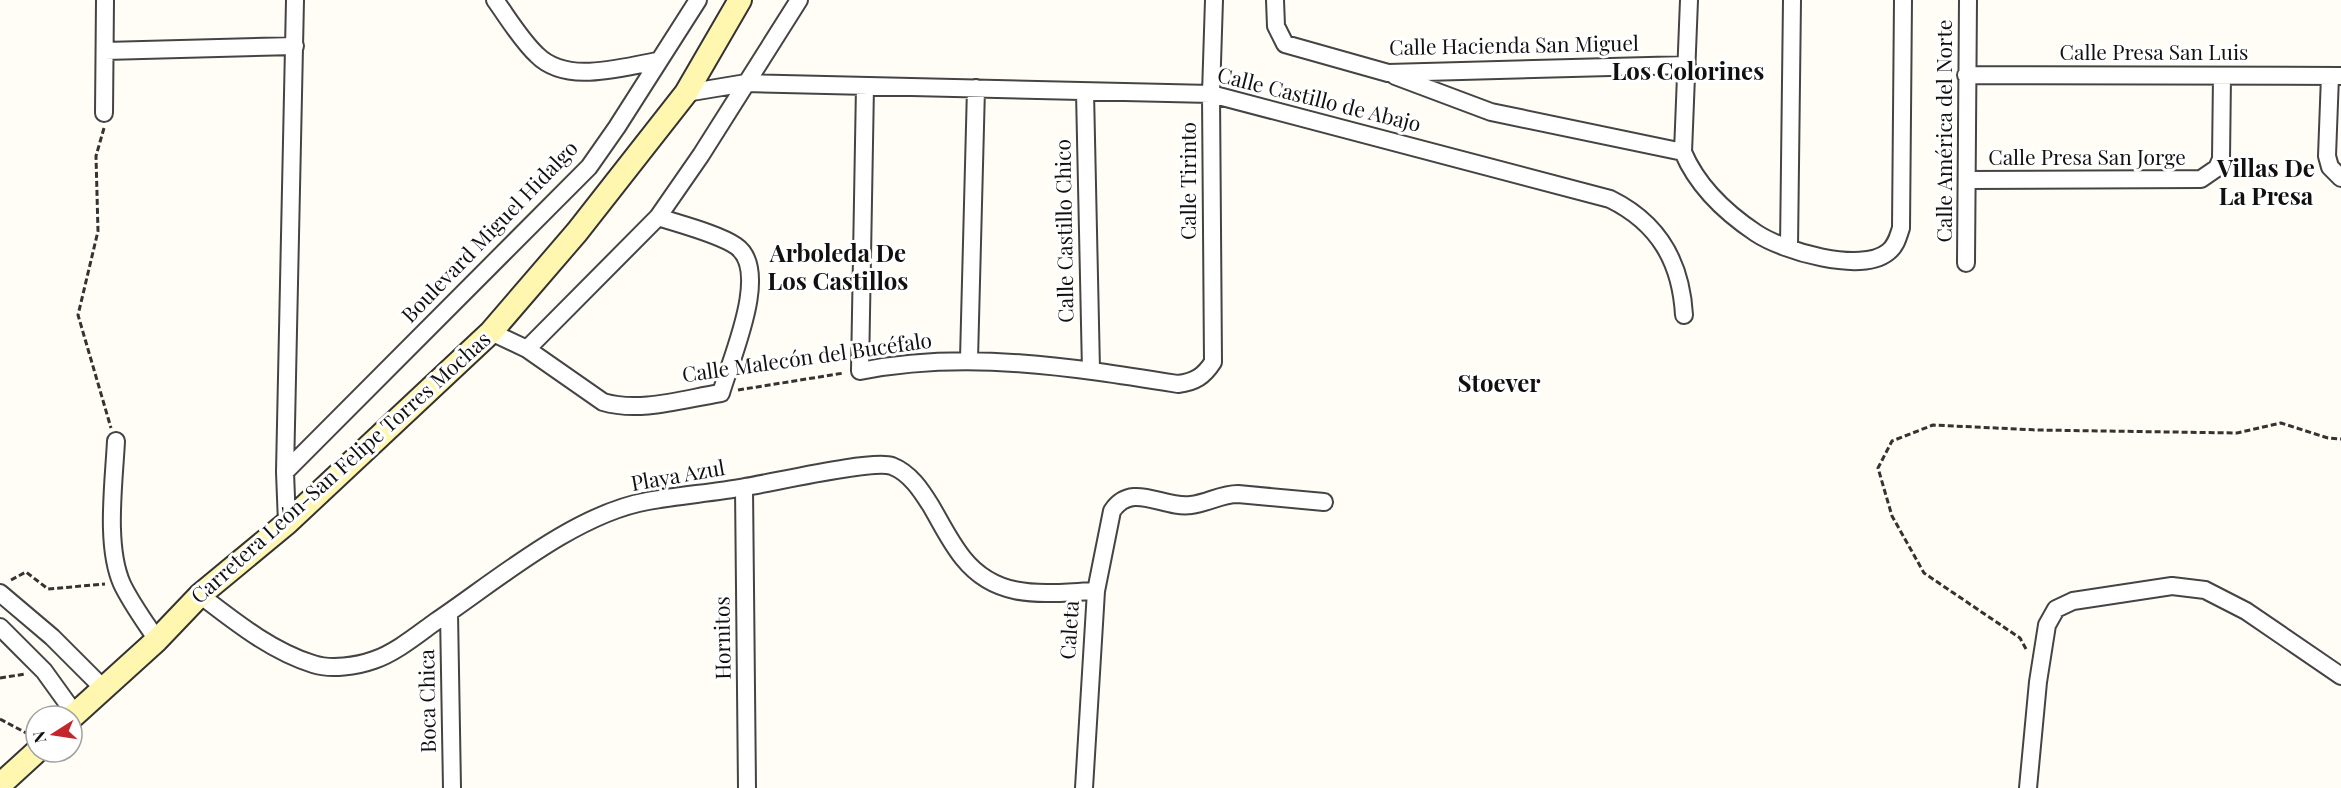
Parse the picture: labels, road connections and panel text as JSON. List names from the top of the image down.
{
  "streets": {
    "main road": ["Carretera León-San Felipe Torres Mochas"],
    "street": [
      "Calle Hacienda San Miguel",
      "Calle Presa San Luis",
      "Calle Castillo de Abajo",
      "Calle América del Norte",
      "Calle Presa San Jorge",
      "Calle Tirinto",
      "Calle Castillo Chico",
      "Boulevard Miguel Hidalgo",
      "Calle Malecón del Bucéfalo",
      "Playa Azul",
      "Caleta",
      "Hornitos",
      "Boca Chica"
    ]
  },
  "crossings": [
    ["Calle Presa San Luis", "Calle América del Norte"],
    ["Calle Presa San Luis", "Calle Presa San Jorge"],
    ["Calle Castillo de Abajo", "Calle Tirinto"],
    ["Calle Castillo de Abajo", "Calle Castillo Chico"],
    ["Calle Castillo de Abajo", "Carretera León-San Felipe Torres Mochas"],
    ["Calle América del Norte", "Calle Presa San Jorge"],
    ["Calle Tirinto", "Calle Malecón del Bucéfalo"],
    ["Calle Castillo Chico", "Calle Malecón del Bucéfalo"],
    ["Calle Malecón del Bucéfalo", "Carretera León-San Felipe Torres Mochas"],
    ["Carretera León-San Felipe Torres Mochas", "Playa Azul"],
    ["Playa Azul", "Caleta"],
    ["Playa Azul", "Hornitos"],
    ["Playa Azul", "Boca Chica"]
  ],
  "districts": [
    "Los Colorines",
    "Villas De La Presa",
    "Arboleda De Los Castillos",
    "Stoever"
  ],
  "north": "left"
}
